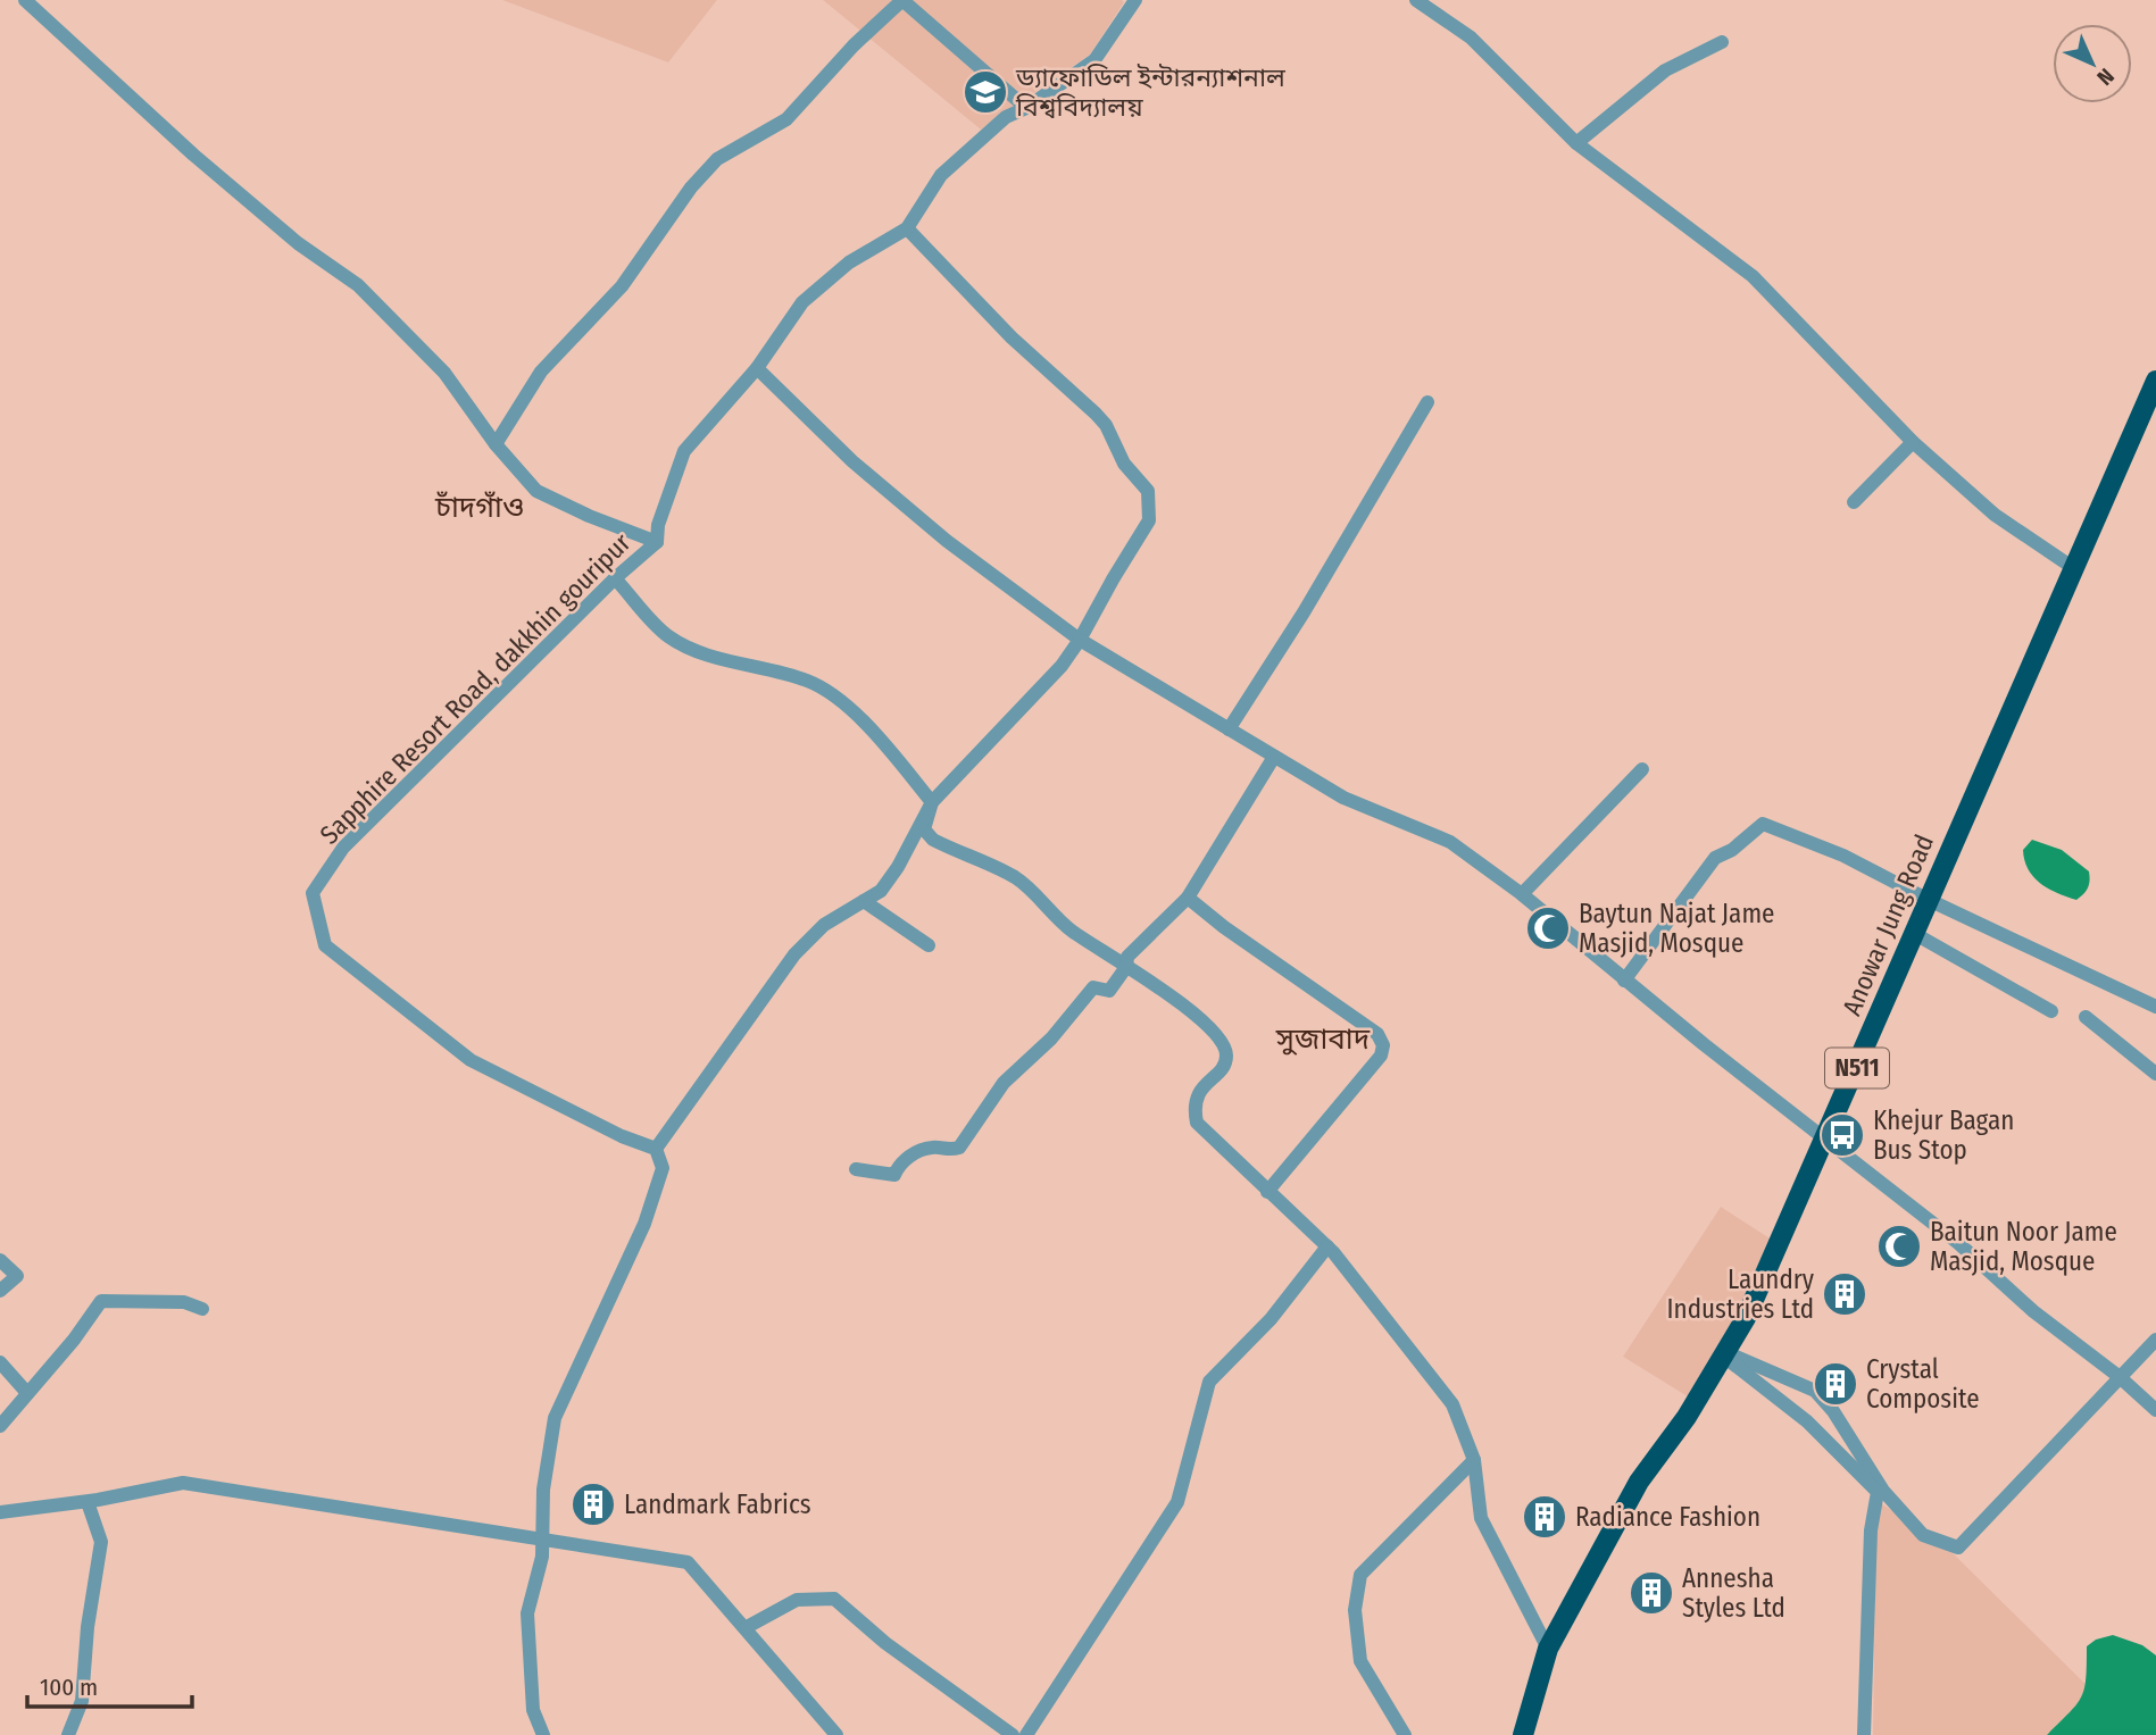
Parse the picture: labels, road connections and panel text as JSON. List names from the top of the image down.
{
  "streets": {
    "highway": ["Anowar Jung Road", "N511"],
    "street": ["Sapphire Resort Road, dakkhin gouripur"]
  },
  "districts": ["চাঁদগাঁও", "সুজাবাদ"],
  "places": {
    "school or university": ["ড্যাফোডিল ইন্টারন্যাশনাল বিশ্ববিদ্যালয়"],
    "mosque": ["Baytun Najat Jame Masjid, Mosque", "Baitun Noor Jame Masjid, Mosque"],
    "bus stop": ["Khejur Bagan Bus Stop"],
    "building": [
      "Laundry Industries Ltd",
      "Crystal Composite",
      "Landmark Fabrics",
      "Radiance Fashion",
      "Annesha Styles Ltd"
    ]
  },
  "scale_bar": "100 m",
  "north": "bottom right"
}
